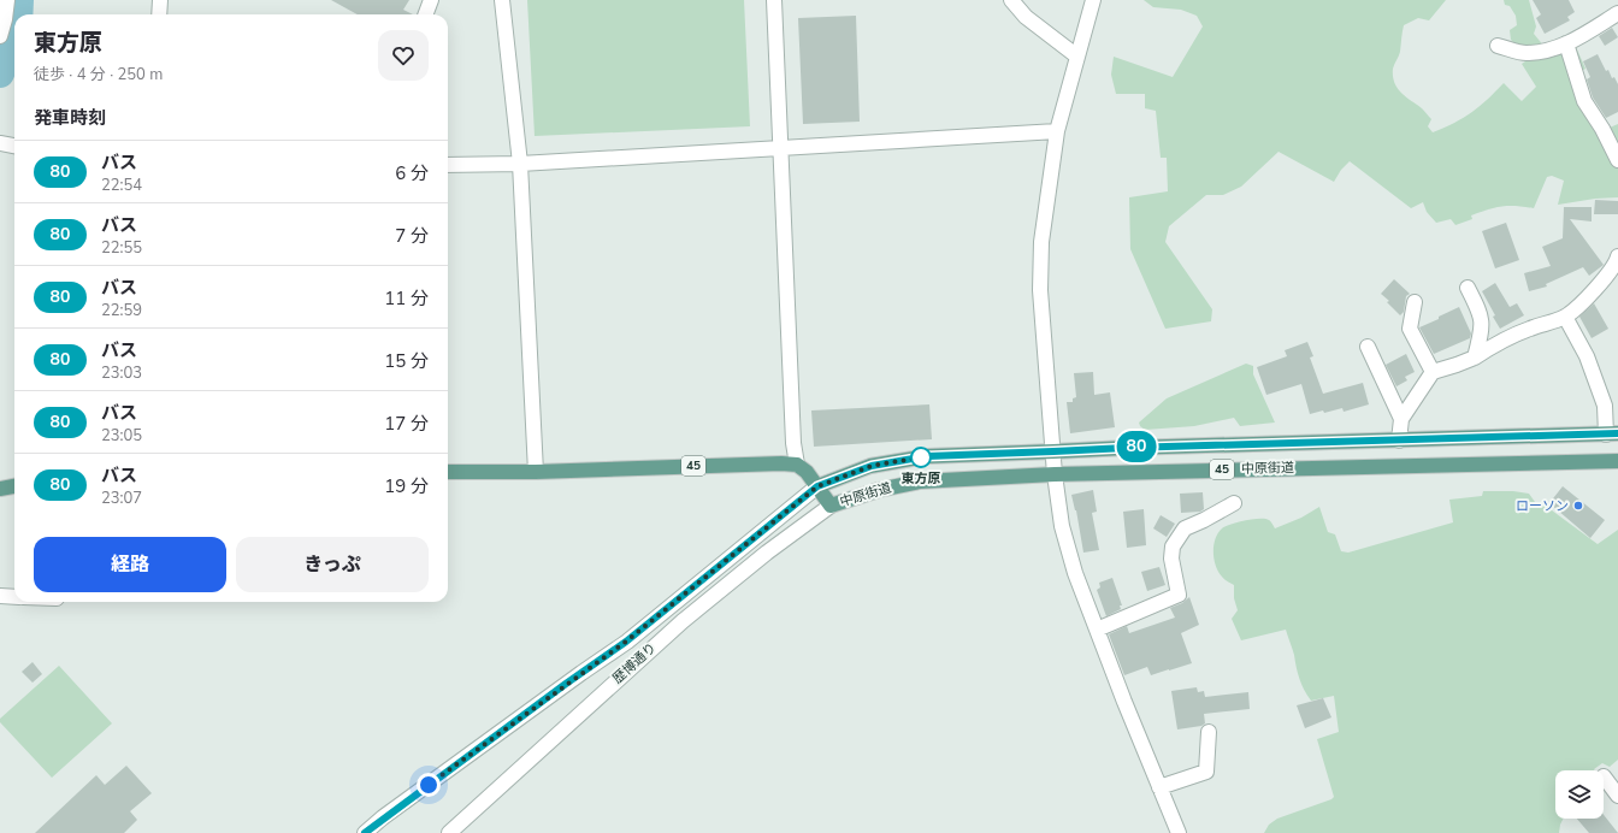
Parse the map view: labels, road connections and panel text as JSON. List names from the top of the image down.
{
  "streets": {
    "main road": ["45", "中原街道"],
    "street": ["歴博通り"]
  },
  "crossings": [
    ["45", "中原街道"],
    ["中原街道", "歴博通り"]
  ],
  "places": ["東方原", "ローソン"],
  "lines": ["bus line 80"],
  "page": {
    "on_map": "80",
    "heading": [
      ["東方原", "徒歩 · 4 分 · 250 m"],
      "発車時刻"
    ],
    "list": [
      {
        "mark": "80",
        "name": "バス",
        "note": "22:54",
        "value": "6 分"
      },
      {
        "mark": "80",
        "name": "バス",
        "note": "22:55",
        "value": "7 分"
      },
      {
        "mark": "80",
        "name": "バス",
        "note": "22:59",
        "value": "11 分"
      },
      {
        "mark": "80",
        "name": "バス",
        "note": "23:03",
        "value": "15 分"
      },
      {
        "mark": "80",
        "name": "バス",
        "note": "23:05",
        "value": "17 分"
      },
      {
        "mark": "80",
        "name": "バス",
        "note": "23:07",
        "value": "19 分"
      }
    ],
    "buttons": ["経路", "きっぷ"]
  }
}
